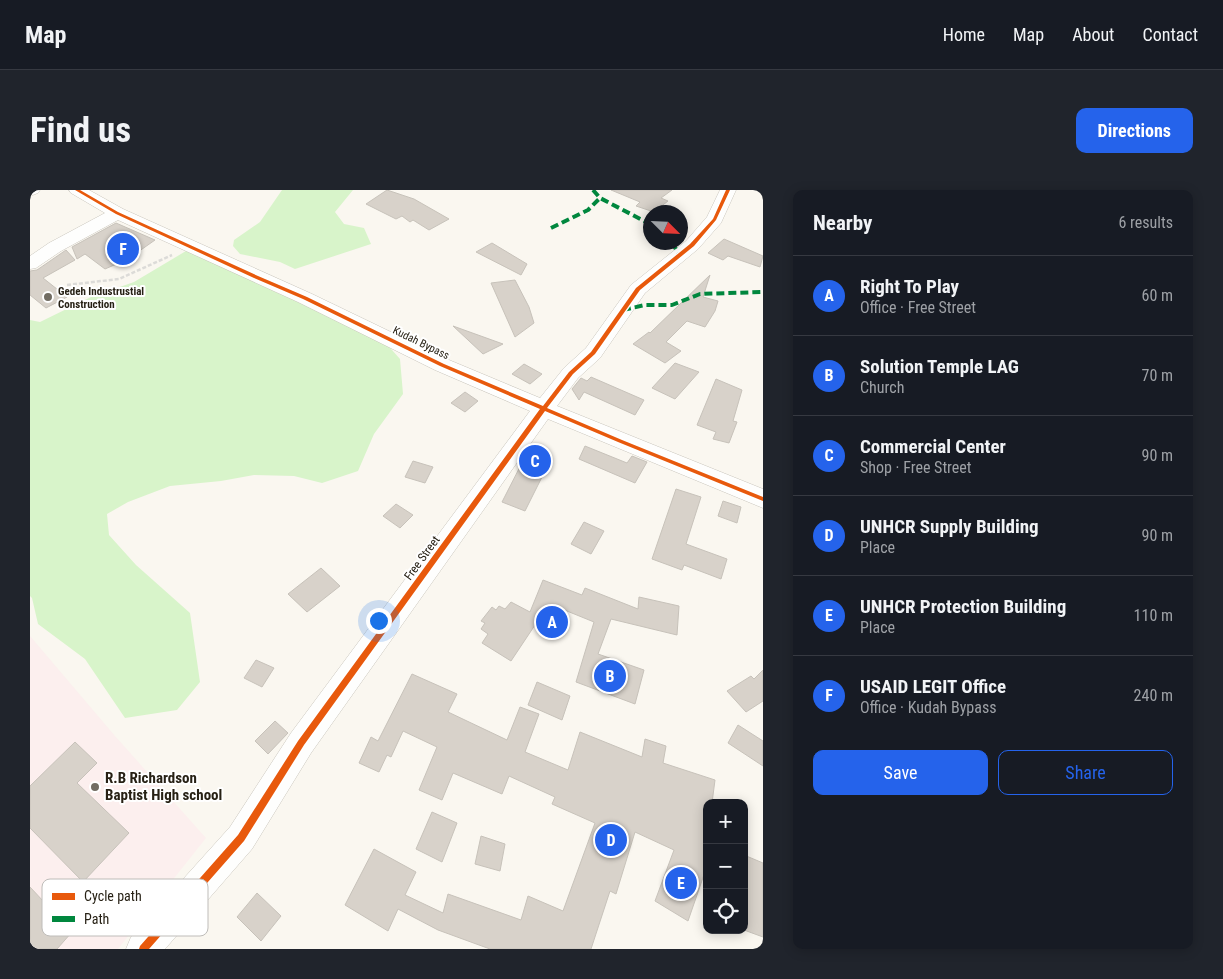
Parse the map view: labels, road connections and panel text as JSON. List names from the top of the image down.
{
  "streets": {
    "street": ["Kudah Bypass", "Free Street"]
  },
  "crossings": [
    ["Kudah Bypass", "Free Street"]
  ],
  "places": ["Gedeh Industrustial Construction", "R.B Richardson Baptist High school"],
  "legend": ["Cycle path", "Path"],
  "north": "bottom right",
  "page": {
    "header": "Map",
    "nav": [
      "Home",
      "Map",
      "About",
      "Contact"
    ],
    "buttons": [
      "Directions",
      ["Save", "Share"]
    ],
    "title": "Find us",
    "heading": ["Nearby", "6 results"],
    "pins": [
      "F",
      "C",
      "A",
      "B",
      "D",
      "E"
    ],
    "list": [
      {
        "mark": "A",
        "name": "Right To Play",
        "note": "Office · Free Street",
        "value": "60 m"
      },
      {
        "mark": "B",
        "name": "Solution Temple LAG",
        "note": "Church",
        "value": "70 m"
      },
      {
        "mark": "C",
        "name": "Commercial Center",
        "note": "Shop · Free Street",
        "value": "90 m"
      },
      {
        "mark": "D",
        "name": "UNHCR Supply Building",
        "note": "Place",
        "value": "90 m"
      },
      {
        "mark": "E",
        "name": "UNHCR Protection Building",
        "note": "Place",
        "value": "110 m"
      },
      {
        "mark": "F",
        "name": "USAID LEGIT Office",
        "note": "Office · Kudah Bypass",
        "value": "240 m"
      }
    ],
    "map_buttons": ["+", "−"]
  }
}
